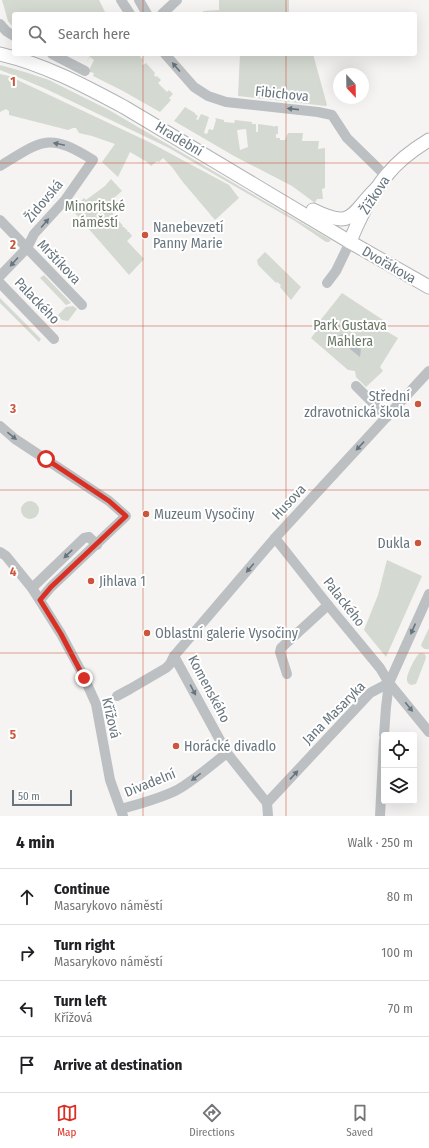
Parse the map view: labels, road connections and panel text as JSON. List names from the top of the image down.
{
  "streets": {
    "main road": ["Hradební", "Žižkova", "Dvořákova"],
    "street": [
      "Fibichova",
      "Židovská",
      "Mrštíkova",
      "Palackého",
      "Husova",
      "Komenského",
      "Jana Masaryka",
      "Křížová",
      "Divadelní"
    ]
  },
  "crossings": [
    ["Fibichova", "Žižkova"],
    ["Hradební", "Žižkova"],
    ["Hradební", "Dvořákova"],
    ["Žižkova", "Dvořákova"],
    ["Židovská", "Mrštíkova"],
    ["Palackého", "Husova"],
    ["Palackého", "Jana Masaryka"],
    ["Husova", "Komenského"],
    ["Komenského", "Jana Masaryka"],
    ["Komenského", "Divadelní"],
    ["Křížová", "Divadelní"]
  ],
  "one_way": [
    "Fibichova",
    "Husova",
    "Komenského",
    "Jana Masaryka",
    "Divadelní"
  ],
  "parks": ["Minoritské náměstí", "Park Gustava Mahlera"],
  "places": [
    "Nanebevzetí Panny Marie",
    "Střední zdravotnická škola",
    "Muzeum Vysočiny",
    "Dukla",
    "Jihlava 1",
    "Oblastní galerie Vysočiny",
    "Horácké divadlo"
  ],
  "scale_bar": "50 m",
  "north": "bottom",
  "page": {
    "search": "Search here",
    "scale": "50 m",
    "heading": ["4 min", "Walk · 250 m"],
    "list": [
      ["Continue", "Masarykovo náměstí", "80 m"],
      ["Turn right", "Masarykovo náměstí", "100 m"],
      ["Turn left", "Křížová", "70 m"],
      "Arrive at destination"
    ],
    "nav": ["Map", "Directions", "Saved"]
  },
  "grid": {
    "rows": [
      "1",
      "2",
      "3",
      "4",
      "5"
    ]
  }
}
